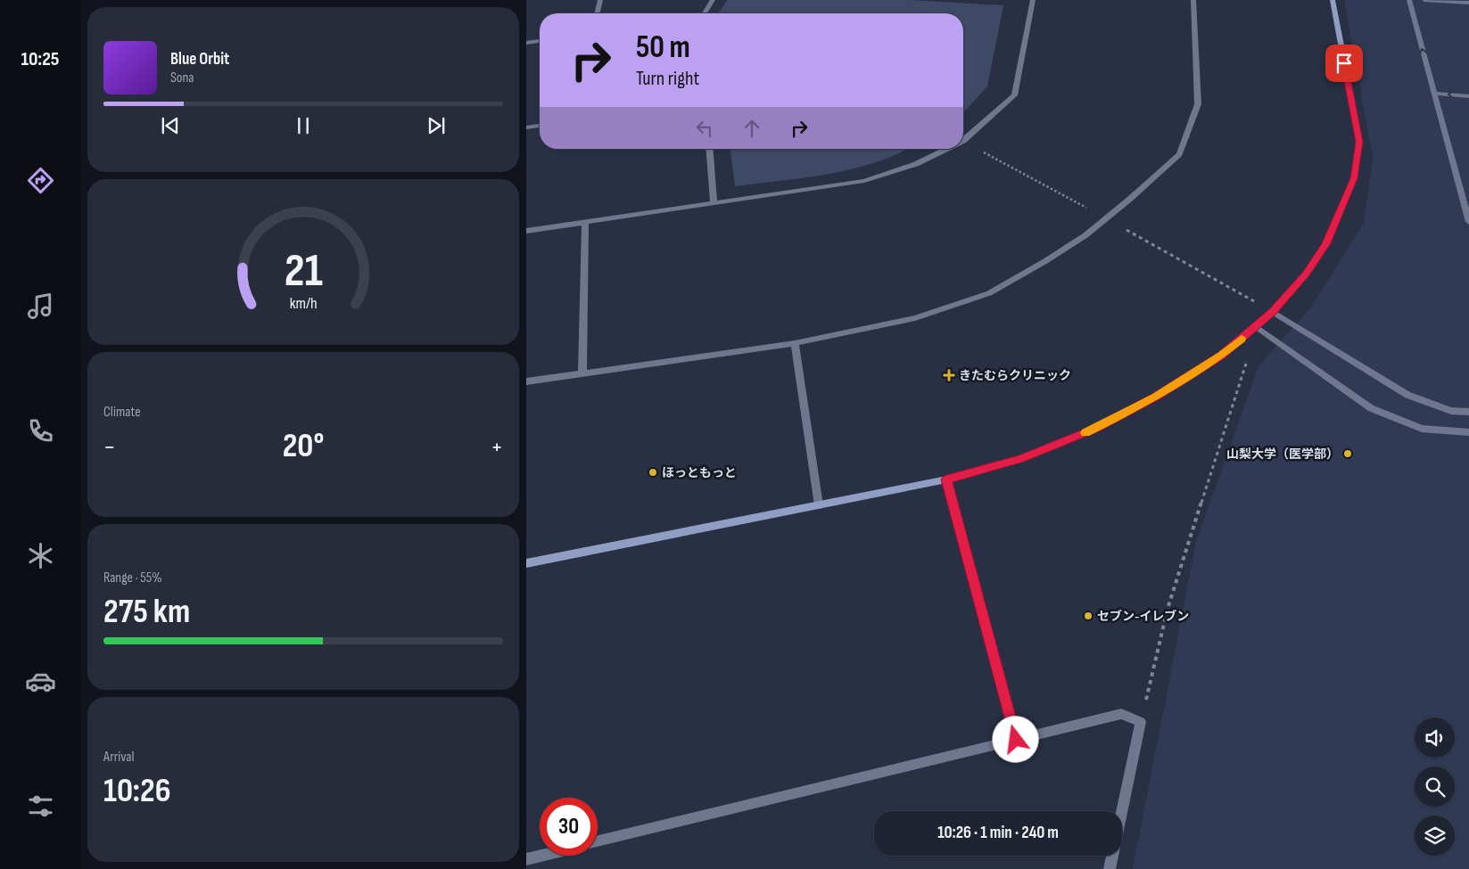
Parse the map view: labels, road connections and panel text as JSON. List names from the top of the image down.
{
  "places": {
    "health": ["きたむらクリニック"],
    "other": ["山梨大学（医学部）", "ほっともっと", "セブン-イレブン"]
  },
  "page": {
    "tabs": "10:25",
    "turn": ["50 m", "Turn right"],
    "song": ["Blue Orbit", "Sona"],
    "tile": [
      "Climate",
      ["Range · 55%", "275 km"],
      ["Arrival", "10:26"]
    ],
    "heat": ["−", "20°", "+"],
    "limit": "30",
    "trip": "10:26 · 1 min · 240 m",
    "gauge": ["21", "km/h"]
  }
}
